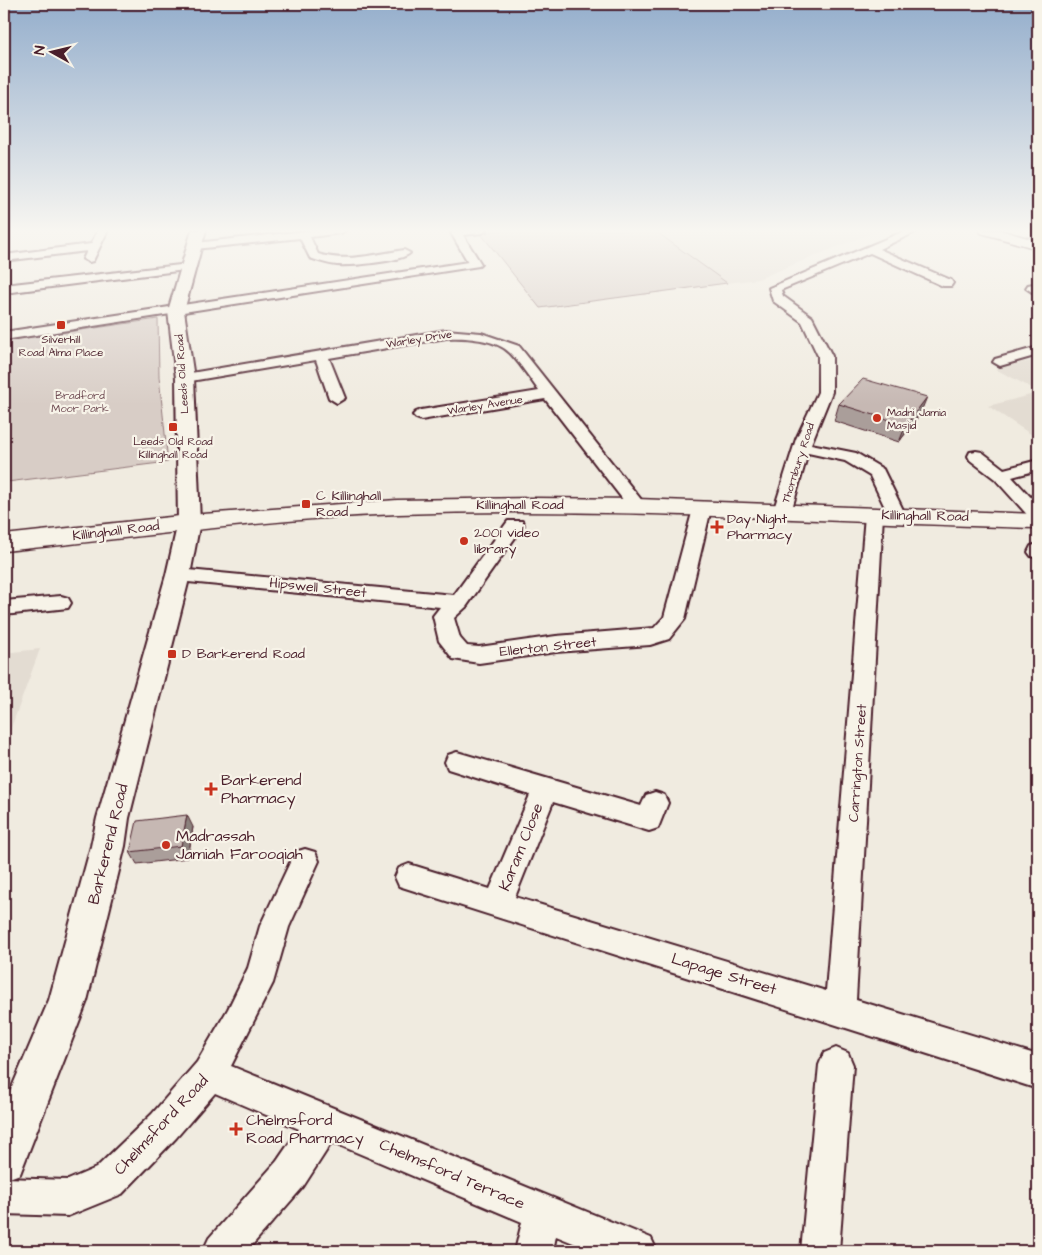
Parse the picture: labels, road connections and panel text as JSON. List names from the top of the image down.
{
  "streets": {
    "highway": ["Killinghall Road"],
    "main road": ["Leeds Old Road", "Barkerend Road"],
    "street": [
      "Warley Drive",
      "Warley Avenue",
      "Thornbury Road",
      "Hipswell Street",
      "Ellerton Street",
      "Carrington Street",
      "Karam Close",
      "Lapage Street",
      "Chelmsford Road",
      "Chelmsford Terrace"
    ]
  },
  "crossings": [
    ["Warley Drive", "Leeds Old Road"],
    ["Warley Drive", "Warley Avenue"],
    ["Warley Drive", "Killinghall Road"],
    ["Leeds Old Road", "Killinghall Road"],
    ["Leeds Old Road", "Barkerend Road"],
    ["Thornbury Road", "Killinghall Road"],
    ["Killinghall Road", "Ellerton Street"],
    ["Killinghall Road", "Carrington Street"],
    ["Killinghall Road", "Barkerend Road"],
    ["Hipswell Street", "Ellerton Street"],
    ["Hipswell Street", "Barkerend Road"],
    ["Carrington Street", "Lapage Street"],
    ["Karam Close", "Lapage Street"],
    ["Chelmsford Road", "Chelmsford Terrace"]
  ],
  "parks": ["Bradford Moor Park"],
  "places": {
    "transit": [
      "Silverhill Road Alma Place",
      "Leeds Old Road Killinghall Road",
      "C Killinghall Road",
      "D Barkerend Road"
    ],
    "other": ["Madni Jamia Masjid", "2001 video library", "Madrassah Jamiah Farooqiah"],
    "health": ["Day Night Pharmacy", "Barkerend Pharmacy", "Chelmsford Road Pharmacy"]
  },
  "north": "left"
}
